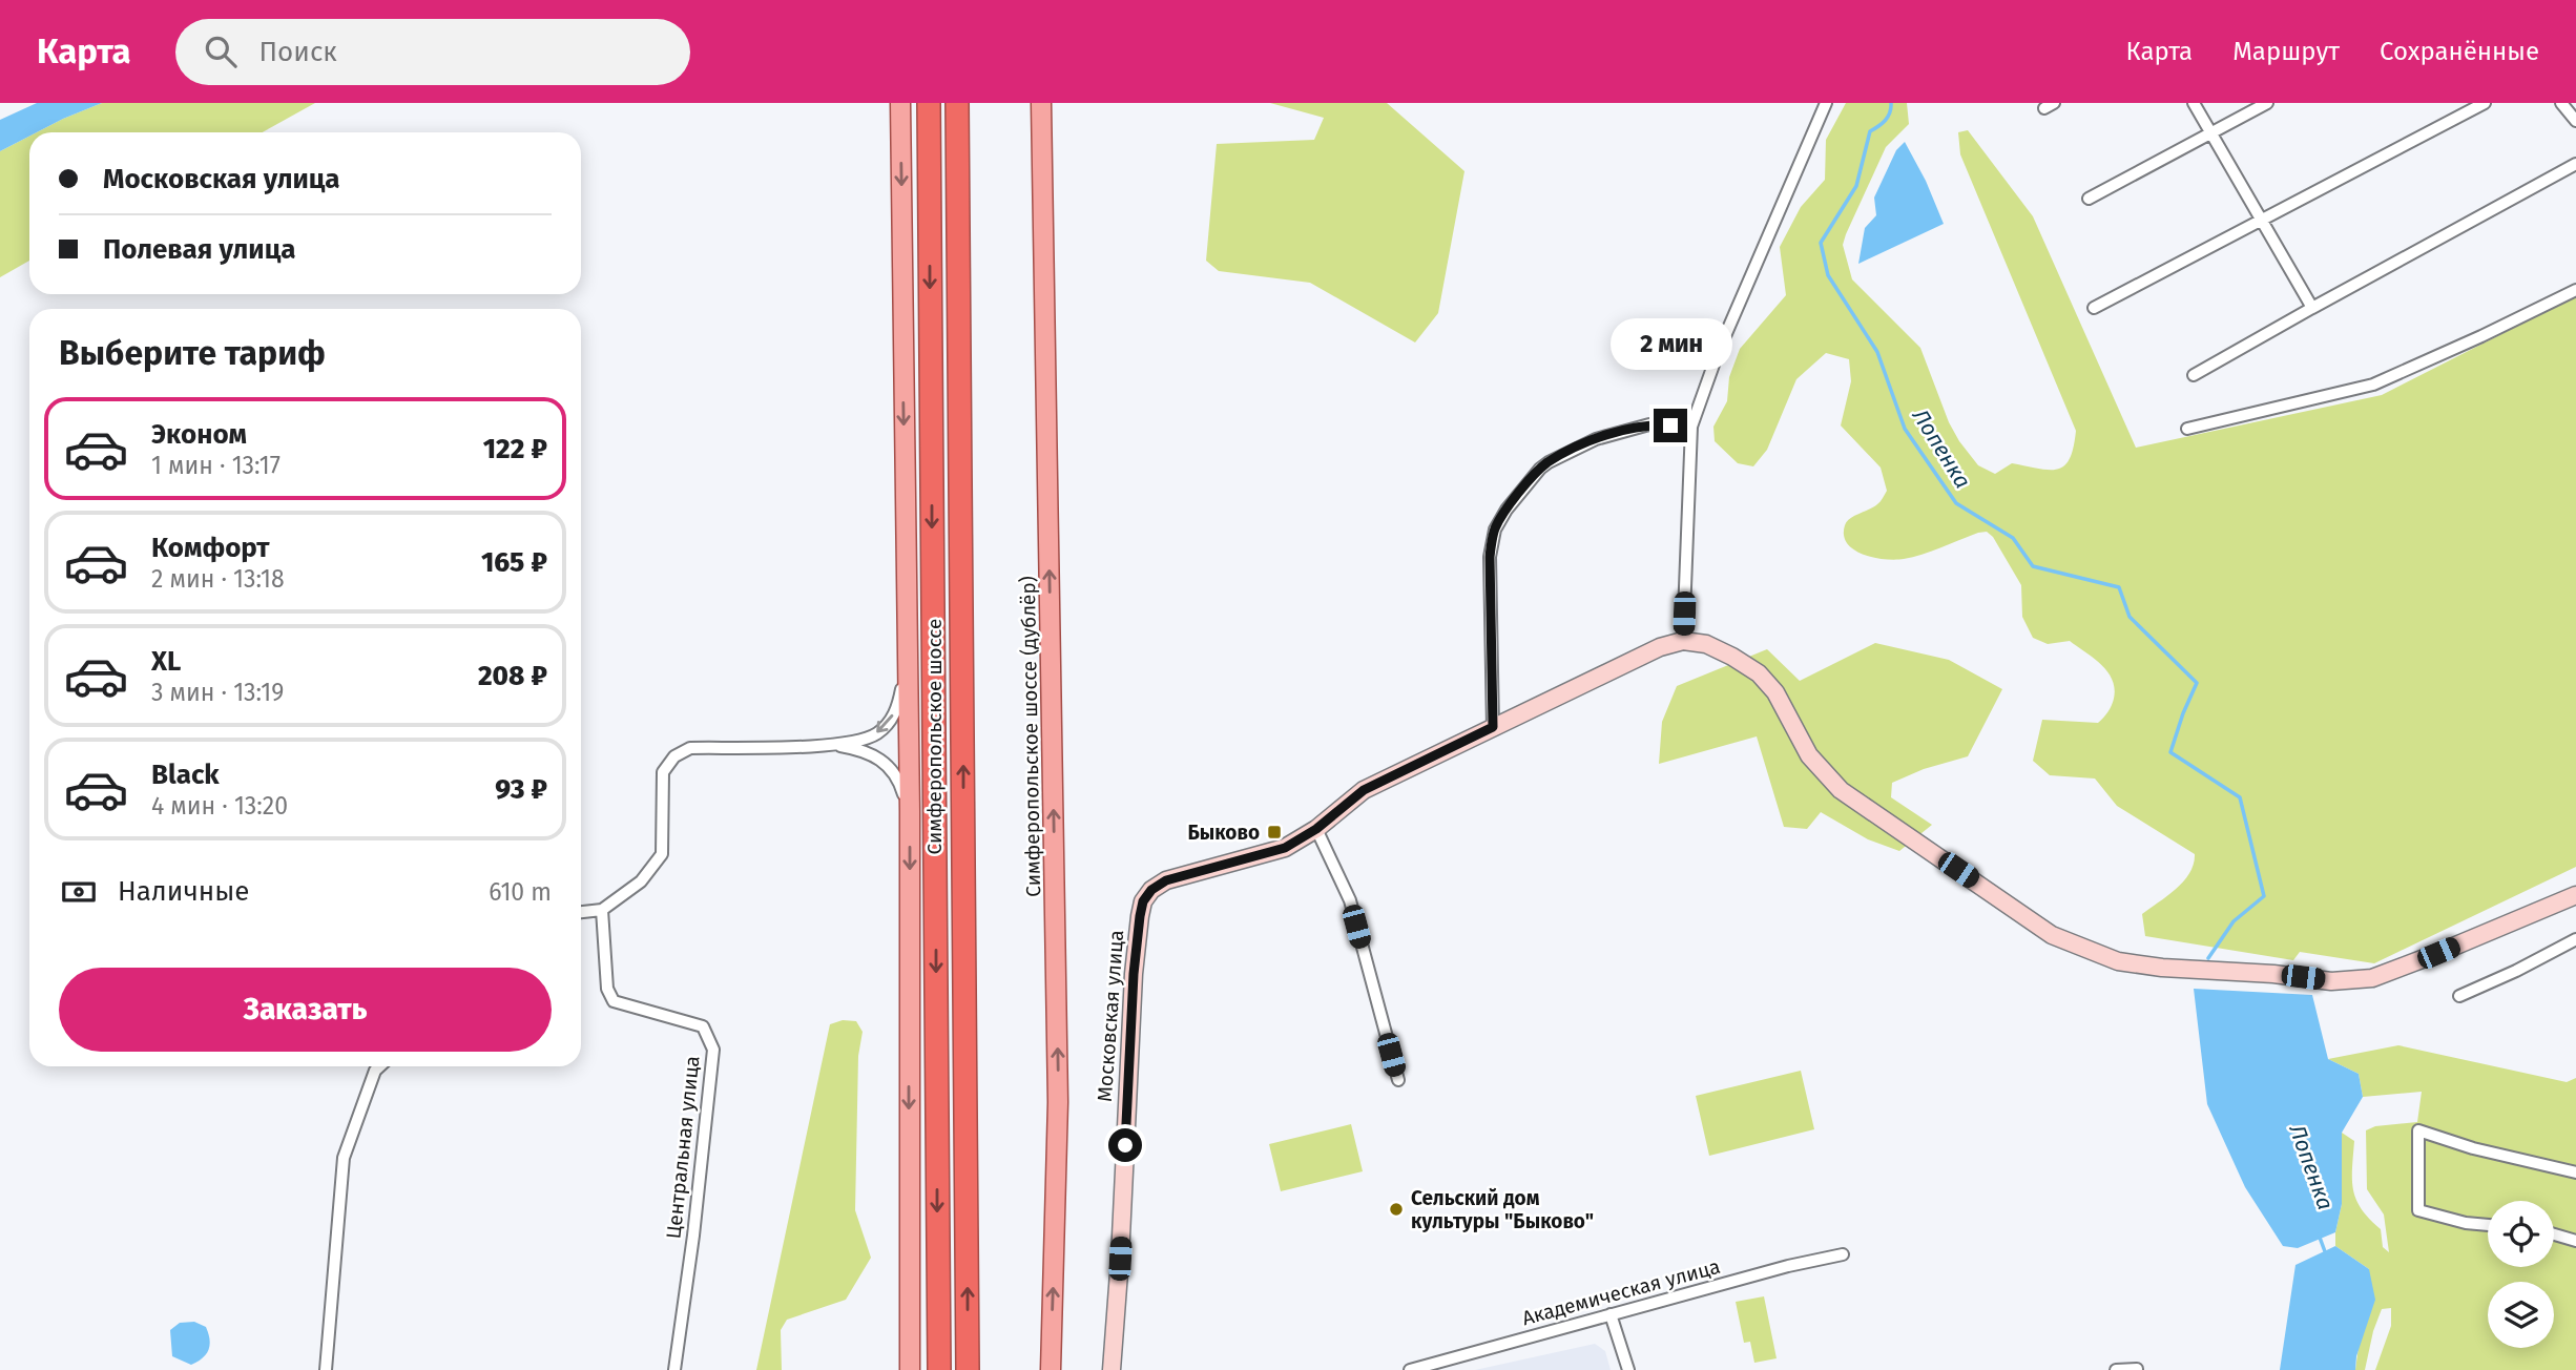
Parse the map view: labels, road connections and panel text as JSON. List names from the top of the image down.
{
  "streets": {
    "highway": ["Симферопольское шоссе"],
    "main road": ["Симферопольское шоссе (дублёр)"],
    "street": ["Московская улица", "Центральная улица", "Академическая улица"]
  },
  "water": ["Лопенка"],
  "places": {
    "transit": ["Быково"],
    "other": ["Сельский дом культуры \"Быково\""]
  },
  "page": {
    "header": "Карта",
    "search": "Поиск",
    "nav": ["Карта", "Маршрут", "Сохранённые"],
    "banner": ["Московская улица", "Полевая улица"],
    "heading": "Выберите тариф",
    "bubble": "2 мин",
    "list": [
      {
        "name": "Эконом",
        "note": "1 мин · 13:17",
        "value": "122 ₽"
      },
      {
        "name": "Комфорт",
        "note": "2 мин · 13:18",
        "value": "165 ₽"
      },
      {
        "name": "XL",
        "note": "3 мин · 13:19",
        "value": "208 ₽"
      },
      {
        "name": "Black",
        "note": "4 мин · 13:20",
        "value": "93 ₽"
      }
    ],
    "pay": ["Наличные", "610 m"],
    "buttons": "Заказать"
  }
}
